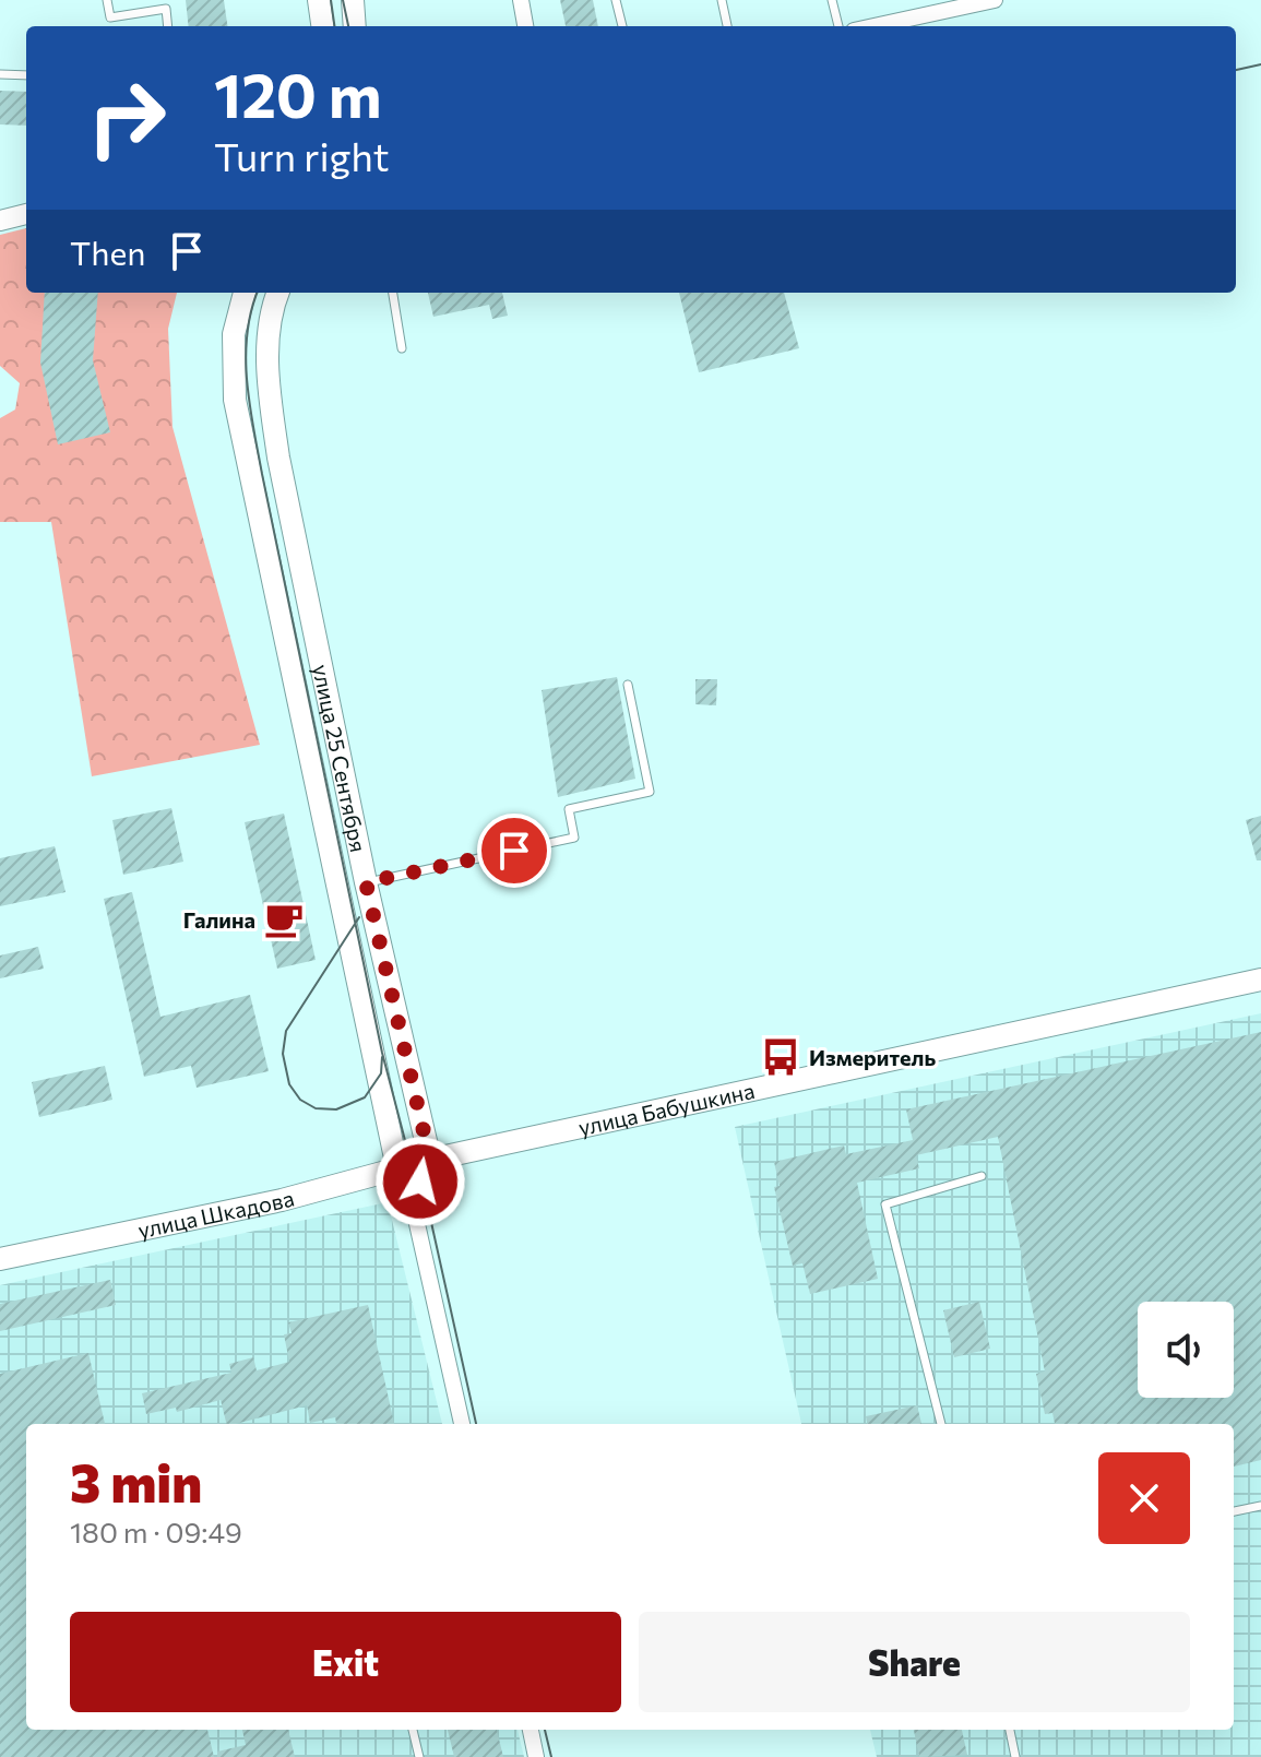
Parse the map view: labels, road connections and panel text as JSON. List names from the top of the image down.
{
  "streets": {
    "main road": ["улица 25 Сентября", "улица Бабушкина", "улица Шкадова"]
  },
  "crossings": [
    ["улица 25 Сентября", "улица Бабушкина"],
    ["улица 25 Сентября", "улица Шкадова"],
    ["улица Бабушкина", "улица Шкадова"]
  ],
  "places": {
    "cafe": ["Галина"],
    "bus stop": ["Измеритель"]
  },
  "page": {
    "turn": ["120 m", "Turn right"],
    "then": "Then",
    "heading": ["3 min", "180 m · 09:49"],
    "buttons": ["Exit", "Share"]
  }
}
